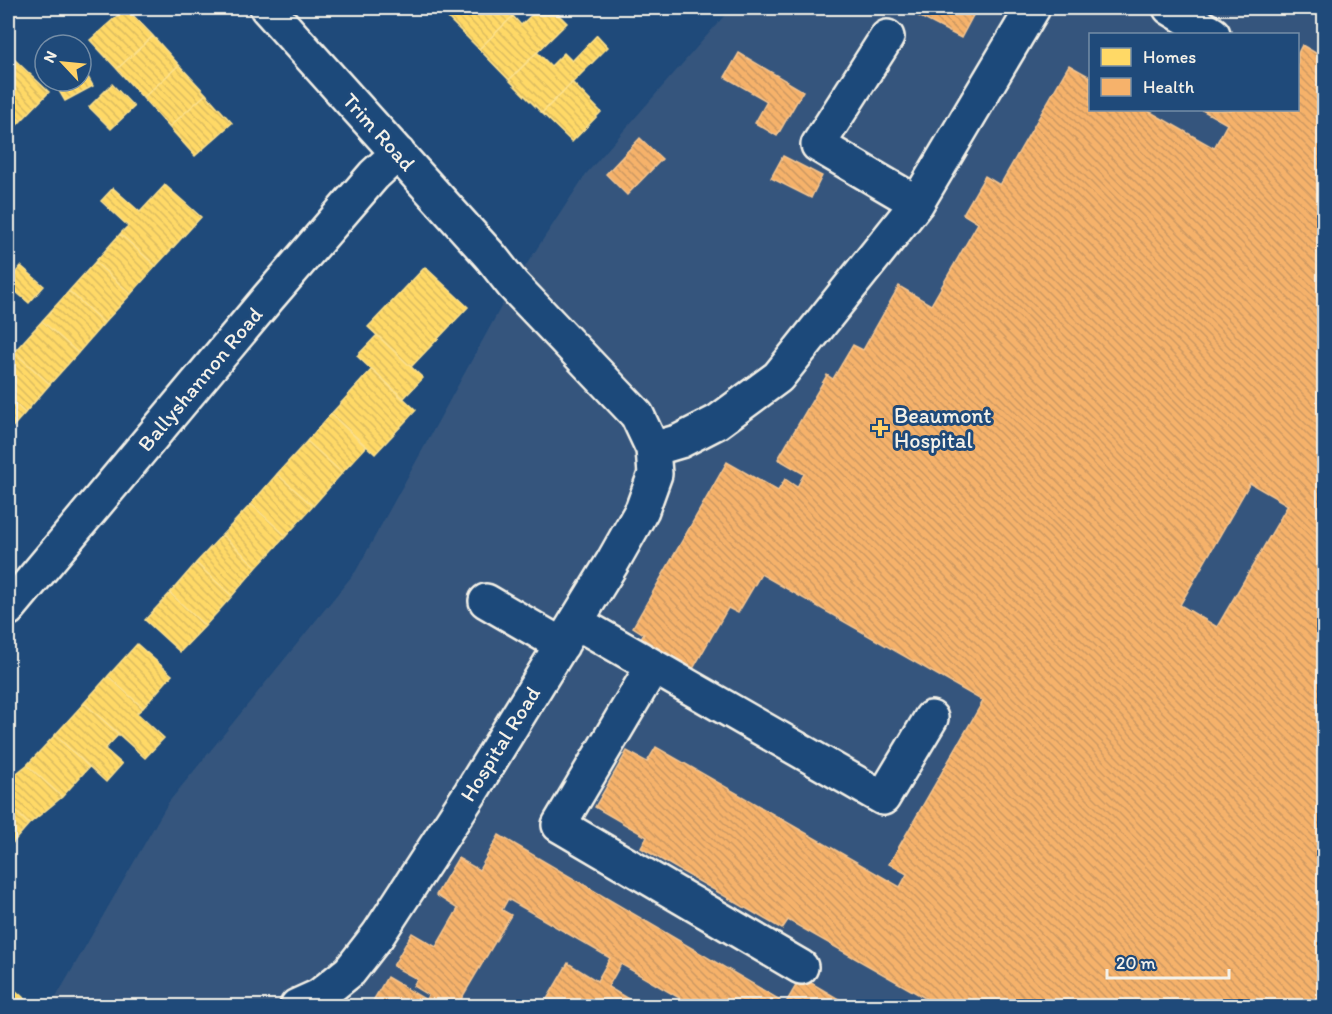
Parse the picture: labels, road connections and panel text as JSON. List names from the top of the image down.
{
  "streets": {
    "street": ["Trim Road", "Ballyshannon Road", "Hospital Road"]
  },
  "crossings": [
    ["Trim Road", "Ballyshannon Road"],
    ["Trim Road", "Hospital Road"]
  ],
  "places": {
    "health": ["Beaumont Hospital"]
  },
  "legend": ["Homes", "Health"],
  "scale_bar": "20 m",
  "north": "top left"
}
